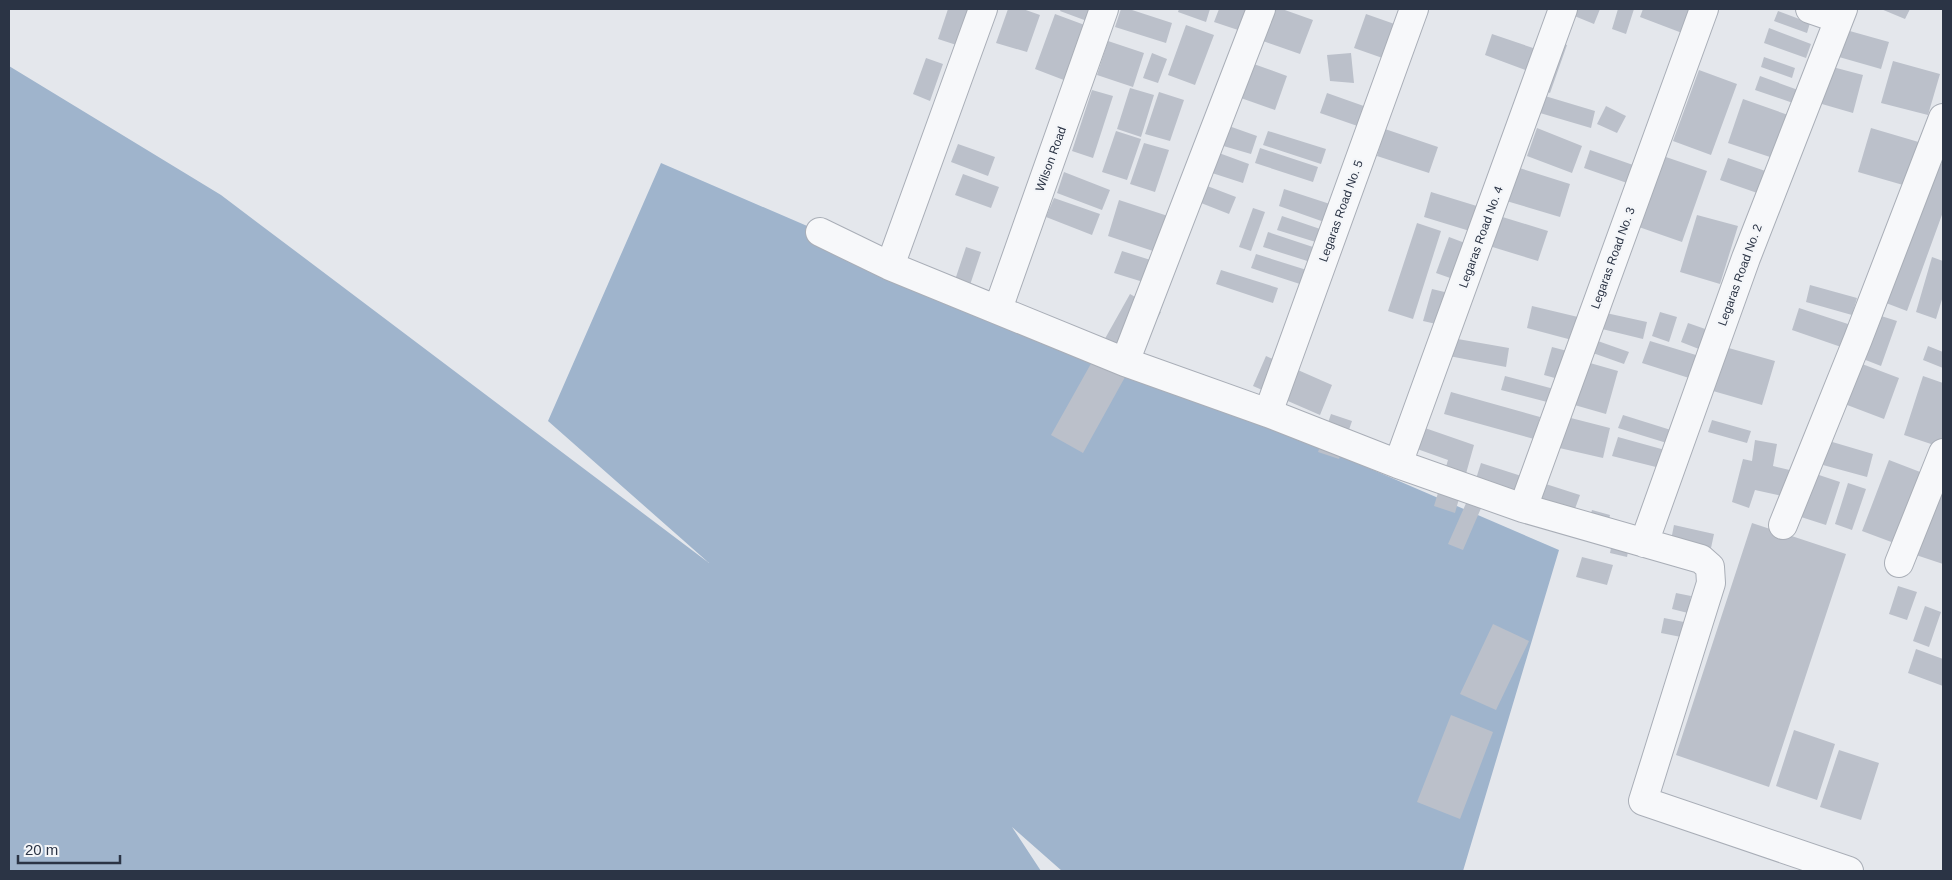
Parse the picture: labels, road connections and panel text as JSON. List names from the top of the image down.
{
  "streets": {
    "street": [
      "Wilson Road",
      "Legaras Road No. 5",
      "Legaras Road No. 4",
      "Legaras Road No. 3",
      "Legaras Road No. 2"
    ]
  },
  "scale_bar": "20 m"
}
